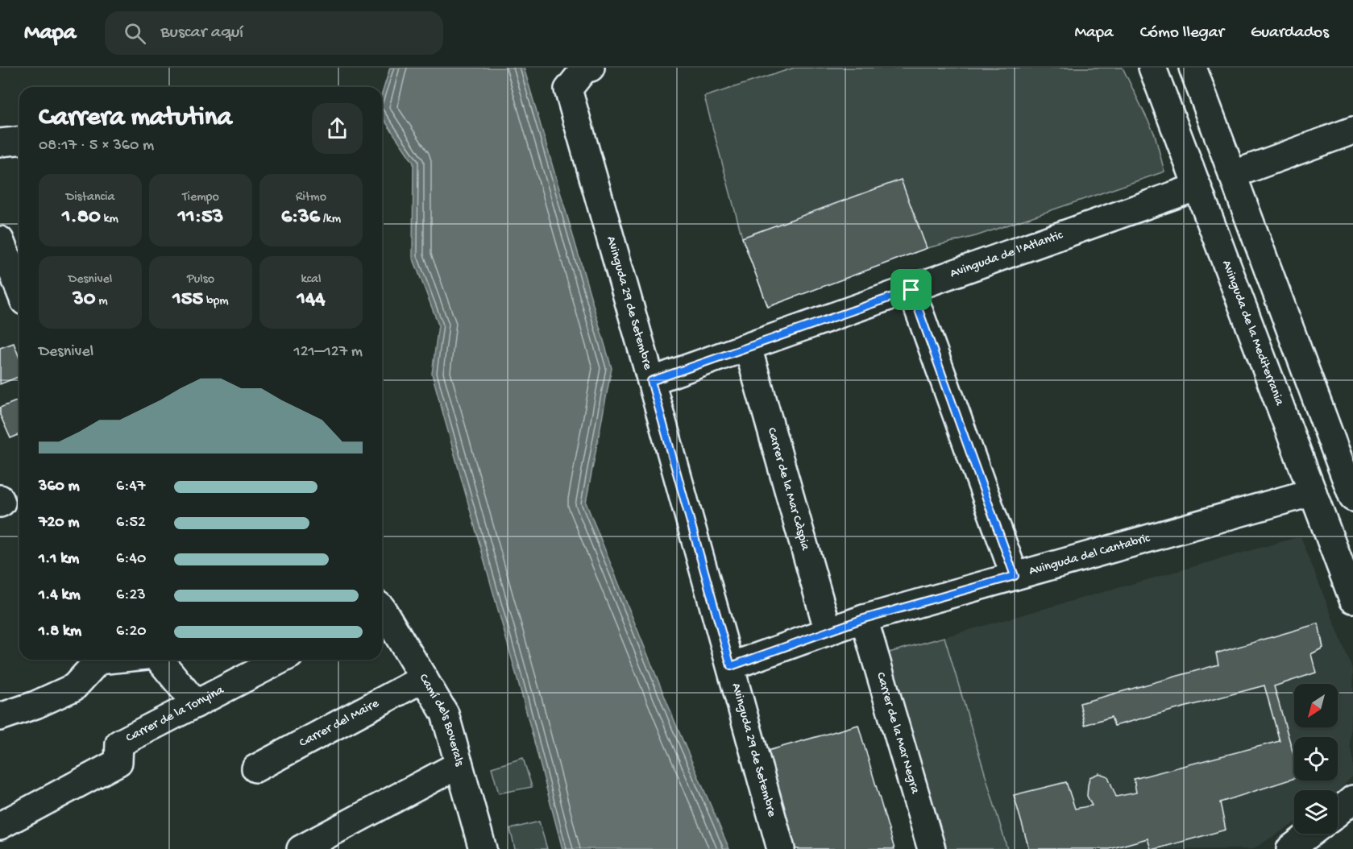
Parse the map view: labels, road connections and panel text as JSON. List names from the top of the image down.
{
  "streets": {
    "street": [
      "Avinguda de l'Atlantic",
      "Avinguda 29 de Setembre",
      "Avinguda de la Mediterrania",
      "Carrer de la Mar Càspia",
      "Avinguda del Cantabric",
      "Carrer de la Tonyina",
      "Camí dels Boverals",
      "Carrer del Maire",
      "Carrer de la Mar Negra"
    ]
  },
  "crossings": [
    ["Avinguda de l'Atlantic", "Avinguda 29 de Setembre"],
    ["Avinguda de l'Atlantic", "Avinguda de la Mediterrania"],
    ["Avinguda de l'Atlantic", "Carrer de la Mar Càspia"],
    ["Avinguda 29 de Setembre", "Avinguda del Cantabric"],
    ["Avinguda de la Mediterrania", "Avinguda del Cantabric"],
    ["Carrer de la Mar Càspia", "Avinguda del Cantabric"],
    ["Avinguda del Cantabric", "Carrer de la Mar Negra"],
    ["Camí dels Boverals", "Carrer del Maire"]
  ],
  "north": "bottom left",
  "page": {
    "header": "Mapa",
    "search": "Buscar aquí",
    "nav": ["Mapa", "Cómo llegar", "Guardados"],
    "heading": ["Carrera matutina", "08:17 · 5 × 360 m"],
    "stats": [
      ["Distancia", "1.80 km"],
      ["Tiempo", "11:53"],
      ["Ritmo", "6:36 /km"],
      ["Desnivel", "30 m"],
      ["Pulso", "155 bpm"],
      ["kcal", "144"]
    ],
    "chart": ["Desnivel", "121–127 m"],
    "list": [
      {
        "name": "360 m",
        "note": "6:47"
      },
      {
        "name": "720 m",
        "note": "6:52"
      },
      {
        "name": "1.1 km",
        "note": "6:40"
      },
      {
        "name": "1.4 km",
        "note": "6:23"
      },
      {
        "name": "1.8 km",
        "note": "6:20"
      }
    ]
  }
}
